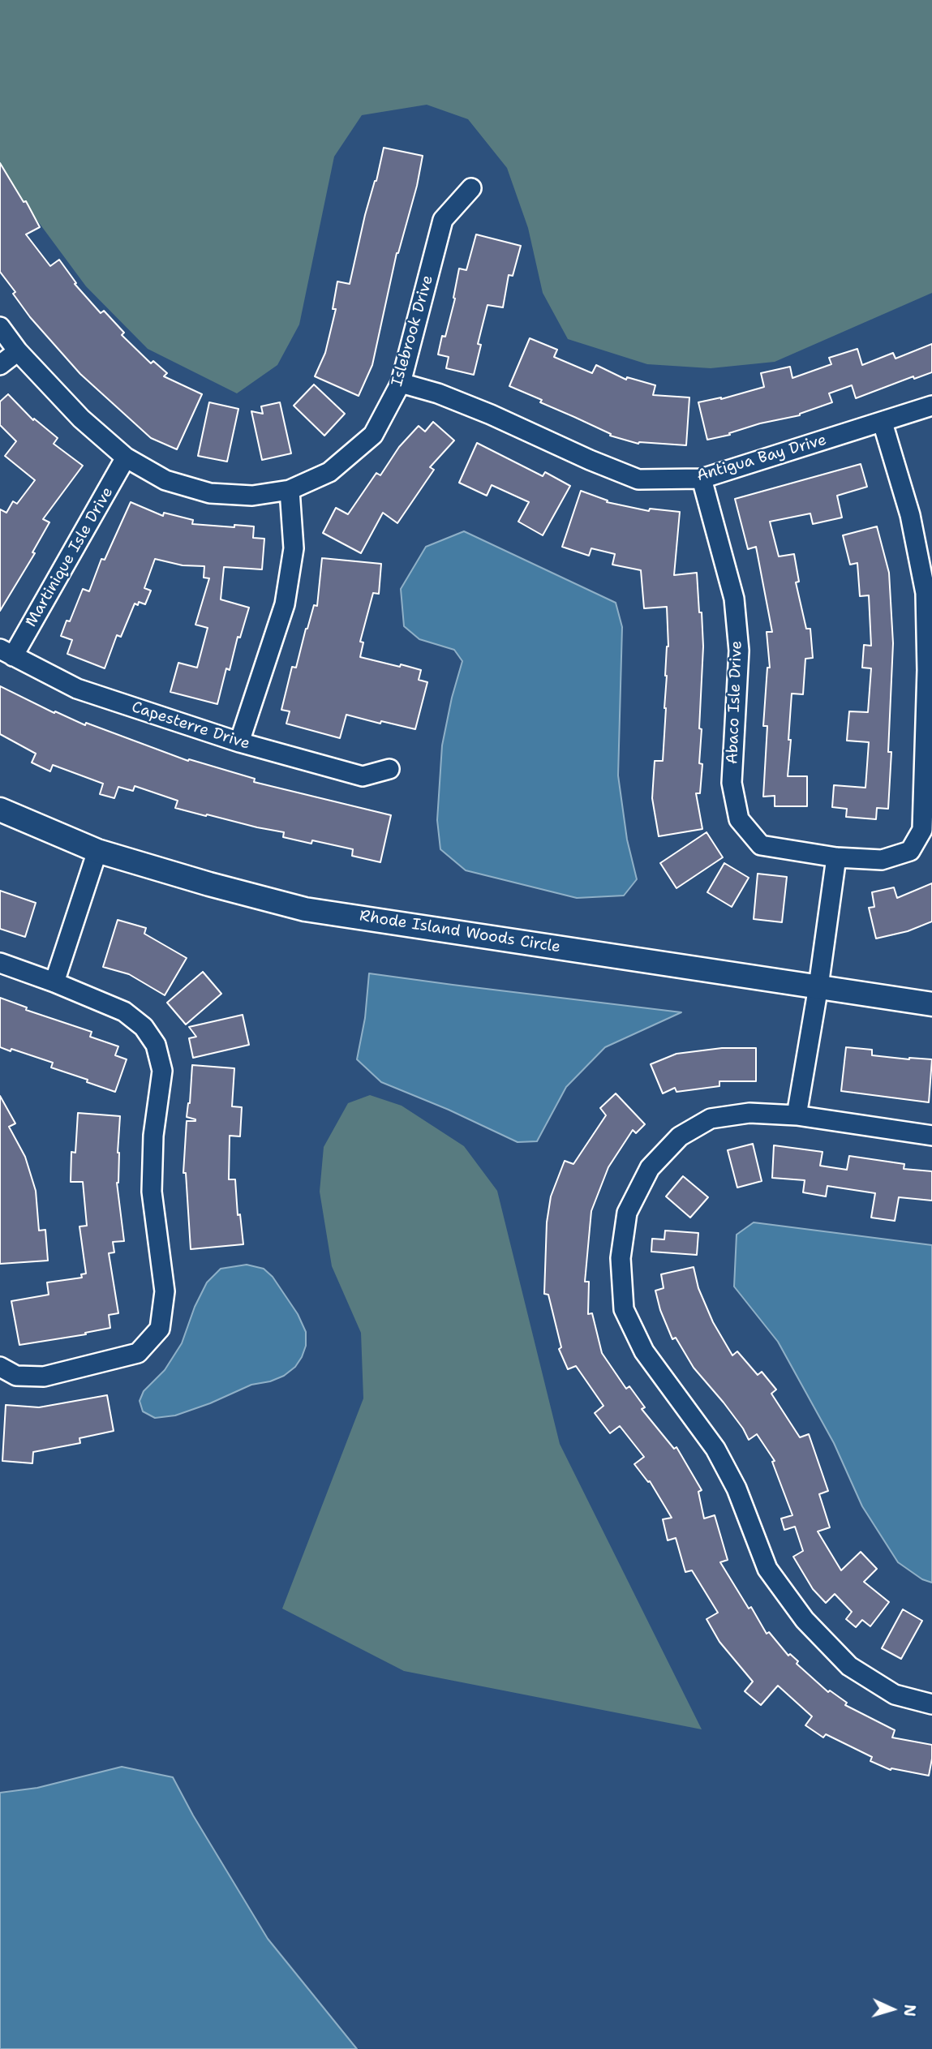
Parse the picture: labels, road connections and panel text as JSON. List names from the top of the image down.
{
  "streets": {
    "street": [
      "Islebrook Drive",
      "Antigua Bay Drive",
      "Martinique Isle Drive",
      "Abaco Isle Drive",
      "Capesterre Drive",
      "Rhode Island Woods Circle"
    ]
  },
  "crossings": [
    ["Islebrook Drive", "Antigua Bay Drive"],
    ["Islebrook Drive", "Martinique Isle Drive"],
    ["Antigua Bay Drive", "Abaco Isle Drive"],
    ["Martinique Isle Drive", "Capesterre Drive"]
  ],
  "north": "right"
}
